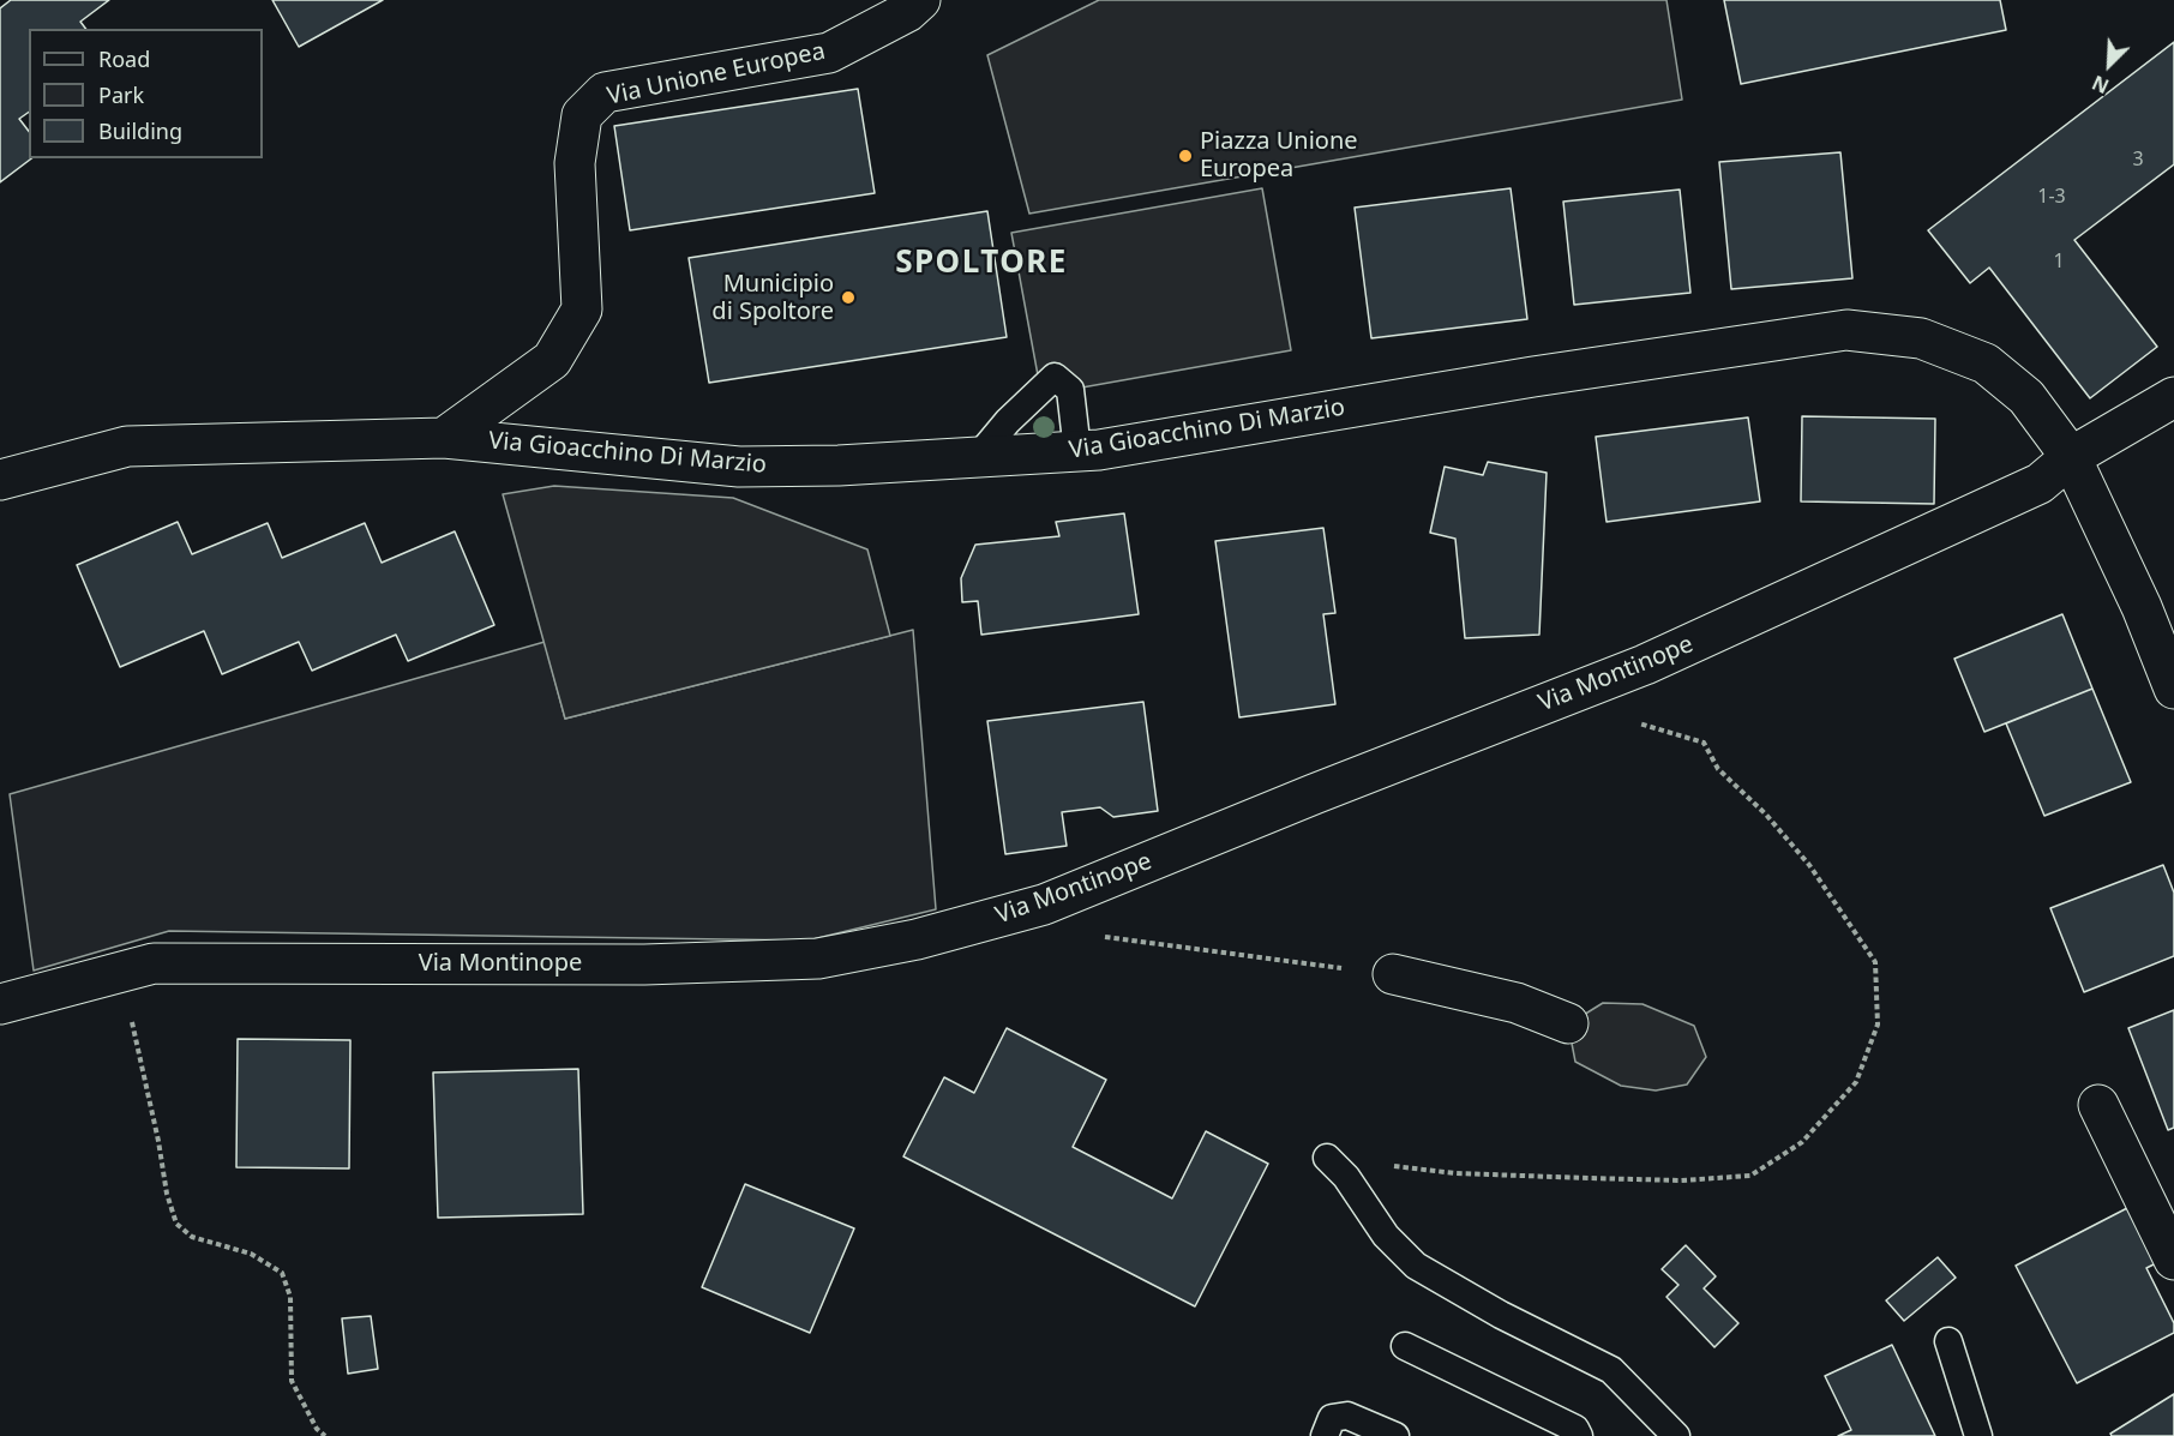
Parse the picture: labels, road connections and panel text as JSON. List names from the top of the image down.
{
  "streets": {
    "street": ["Via Unione Europea", "Via Gioacchino Di Marzio", "Via Montinope"]
  },
  "crossings": [
    ["Via Unione Europea", "Via Gioacchino Di Marzio"],
    ["Via Gioacchino Di Marzio", "Via Montinope"]
  ],
  "districts": ["SPOLTORE"],
  "places": ["Piazza Unione Europea", "Municipio di Spoltore"],
  "house_numbers": ["3", "1-3", "1"],
  "legend": ["Road", "Park", "Building"],
  "north": "bottom left"
}
